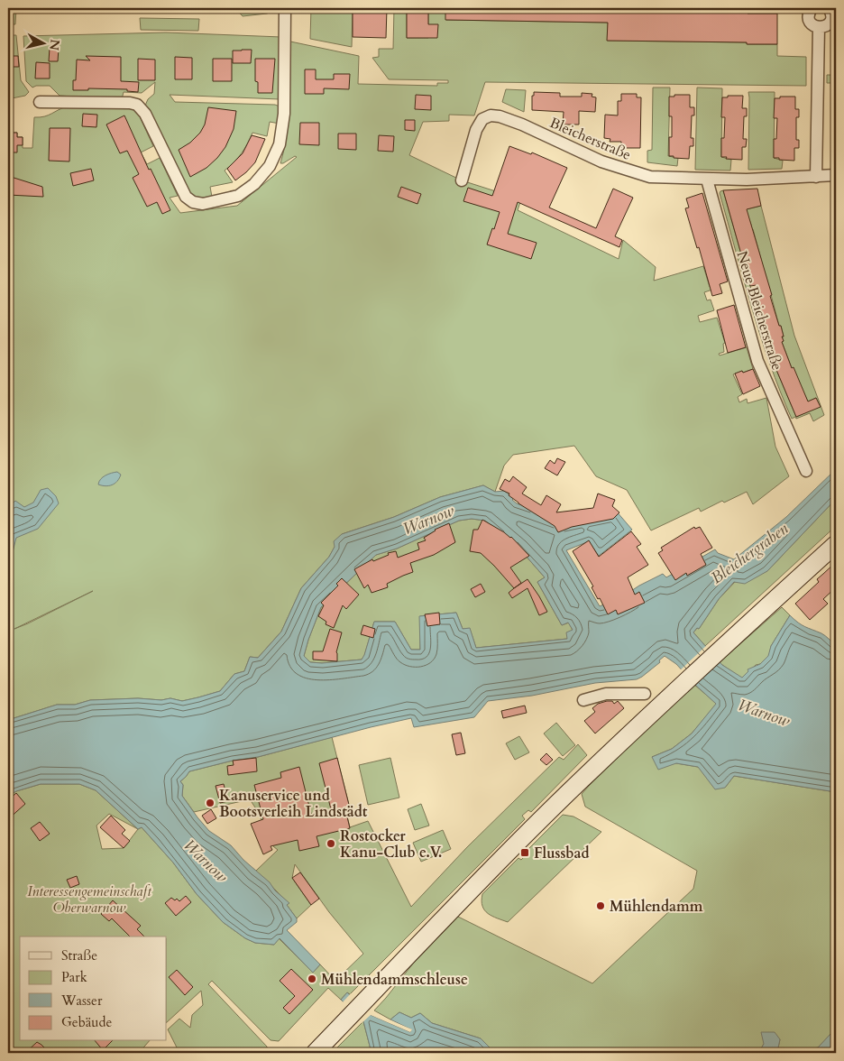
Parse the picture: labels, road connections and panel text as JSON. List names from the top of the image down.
{
  "streets": {
    "street": ["Bleicherstraße", "Neue Bleicherstraße"]
  },
  "crossings": [
    ["Bleicherstraße", "Neue Bleicherstraße"]
  ],
  "water": ["Warnow", "Bleichergraben"],
  "parks": ["Interessengemeinschaft Oberwarnow"],
  "places": {
    "other": [
      "Kanuservice und Bootsverleih Lindstädt",
      "Rostocker Kanu-Club e.V.",
      "Mühlendamm",
      "Mühlendammschleuse"
    ],
    "transit": ["Flussbad"]
  },
  "legend": [
    "Straße",
    "Park",
    "Wasser",
    "Gebäude"
  ],
  "north": "right"
}
